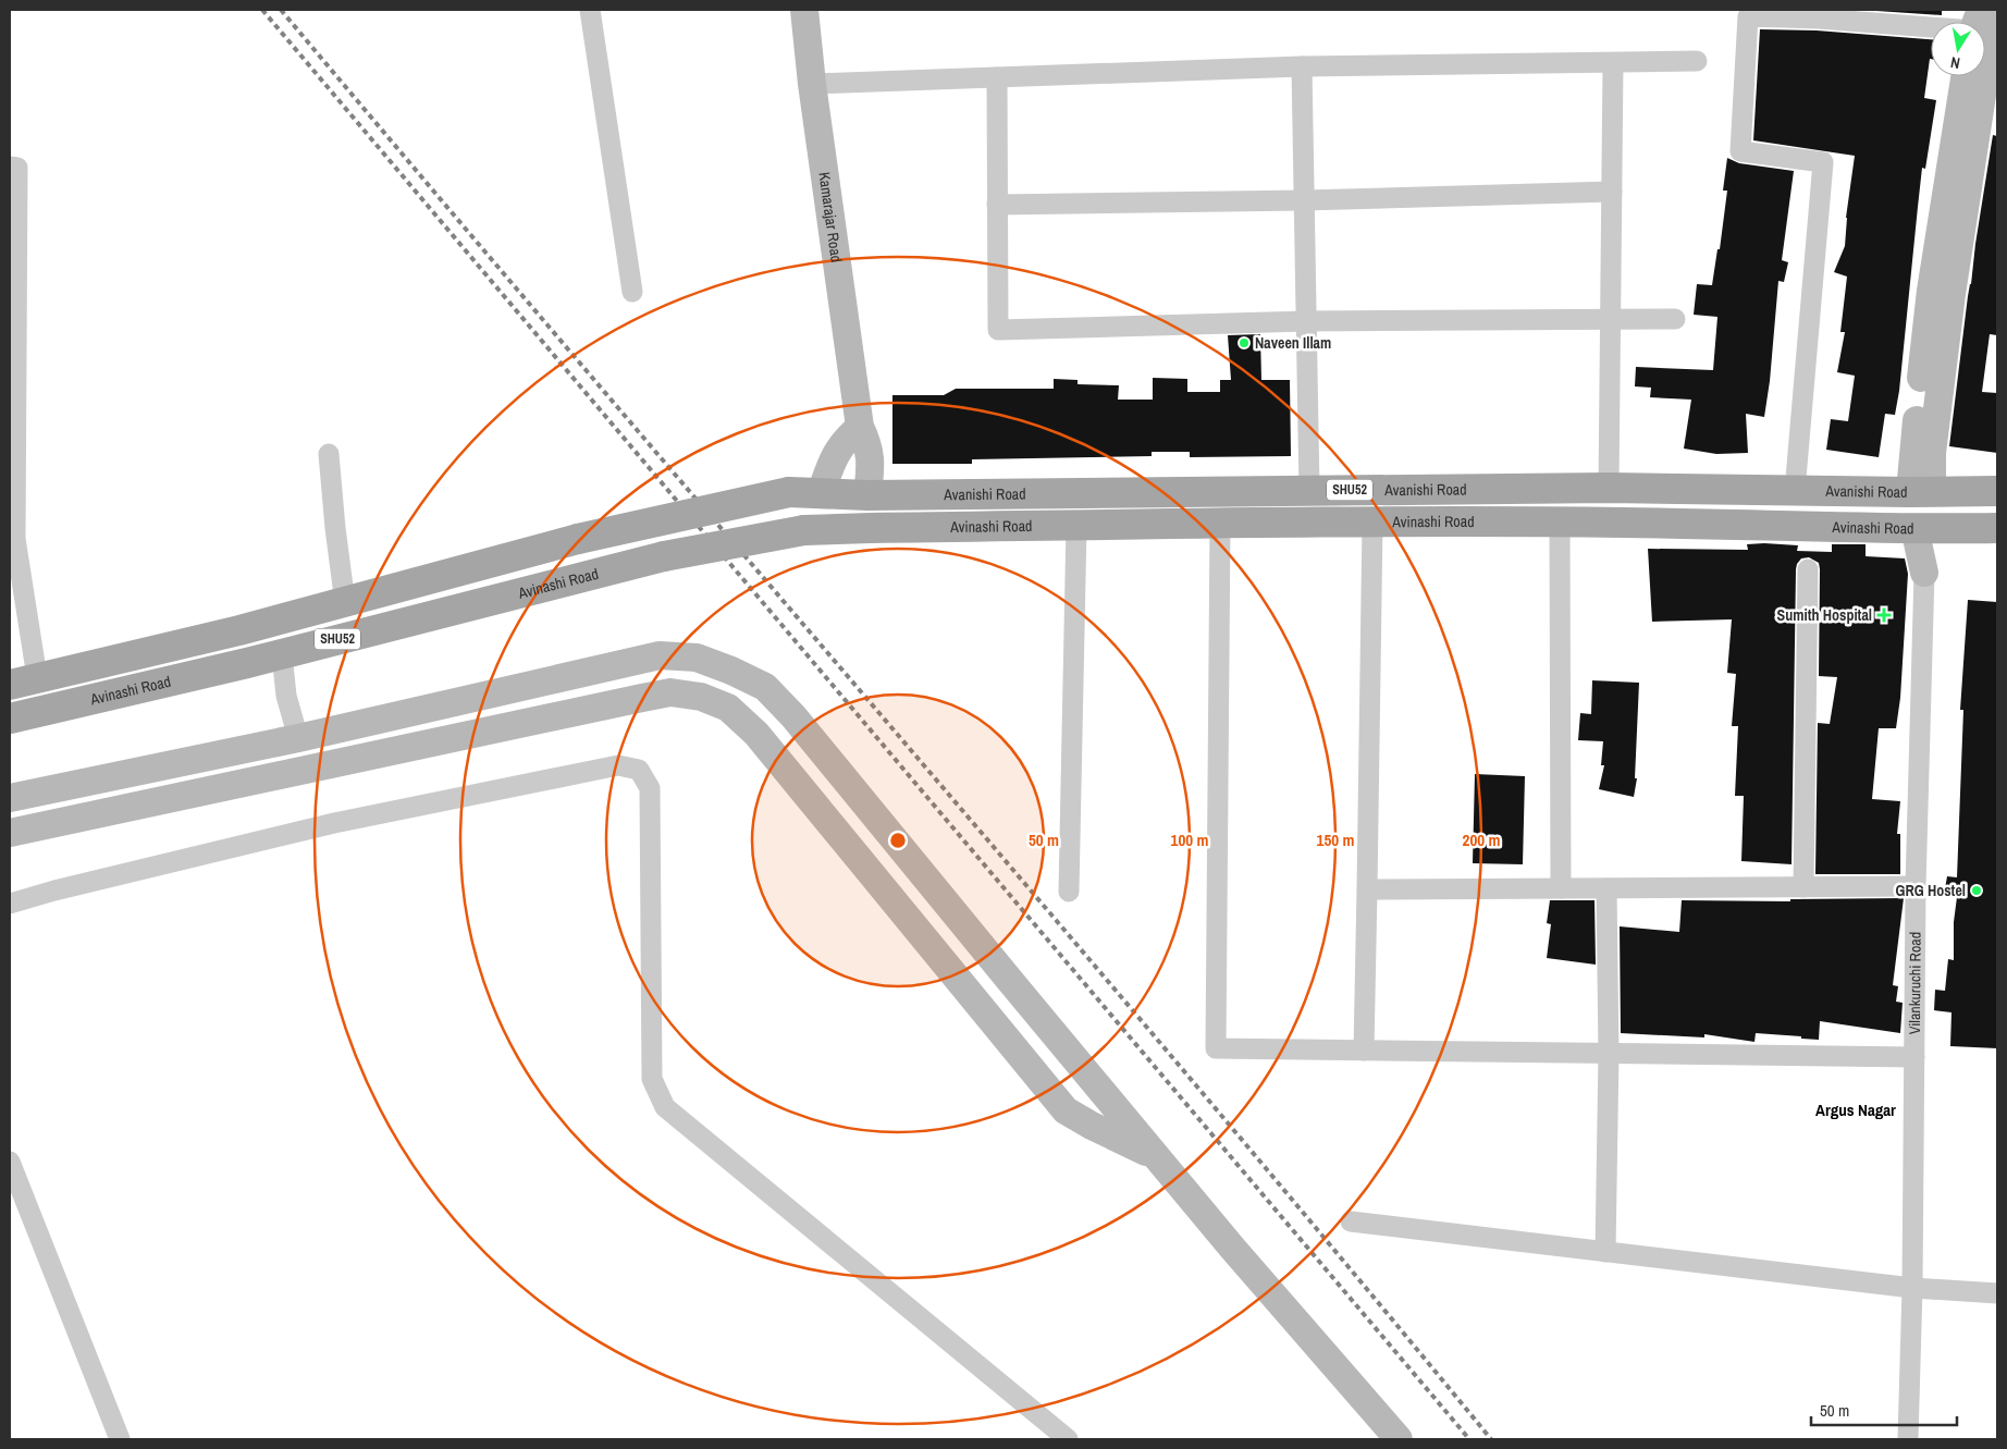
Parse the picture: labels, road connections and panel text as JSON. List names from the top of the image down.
{
  "streets": {
    "main road": [
      "Kamarajar Road",
      "Avanishi Road",
      "SHU52",
      "Avinashi Road",
      "Vilankuruchi Road"
    ]
  },
  "crossings": [
    ["Kamarajar Road", "Avanishi Road"],
    ["Avanishi Road", "SHU52"],
    ["Avinashi Road", "Vilankuruchi Road"]
  ],
  "districts": ["Argus Nagar"],
  "places": {
    "other": ["Naveen Illam", "GRG Hostel"],
    "health": ["Sumith Hospital"]
  },
  "scale_bar": "50 m",
  "north": "bottom",
  "rings": [
    "50 m",
    "100 m",
    "150 m",
    "200 m"
  ]
}
